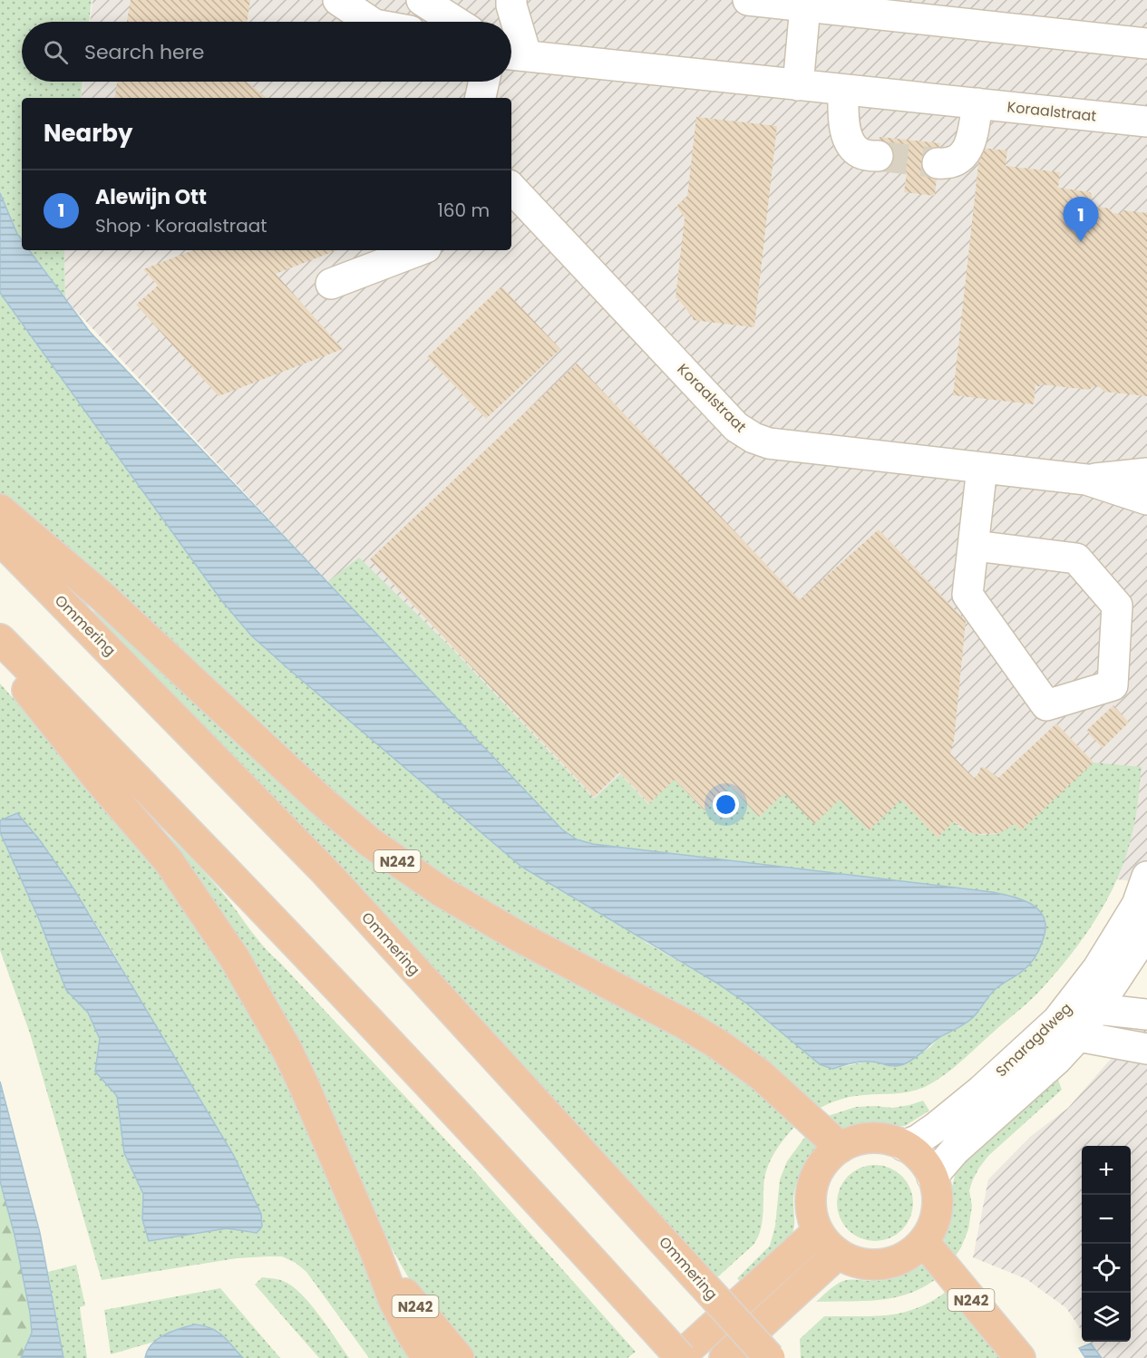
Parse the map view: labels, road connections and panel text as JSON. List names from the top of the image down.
{
  "streets": {
    "highway": ["Ommering", "N242"],
    "street": ["Koraalstraat", "Smaragdweg"]
  },
  "crossings": [
    ["N242", "Smaragdweg"]
  ],
  "page": {
    "search": "Search here",
    "heading": "Nearby",
    "list": [
      {
        "mark": "1",
        "name": "Alewijn Ott",
        "note": "Shop · Koraalstraat",
        "value": "160 m"
      }
    ],
    "pins": "1",
    "map_buttons": ["+", "−"]
  }
}
